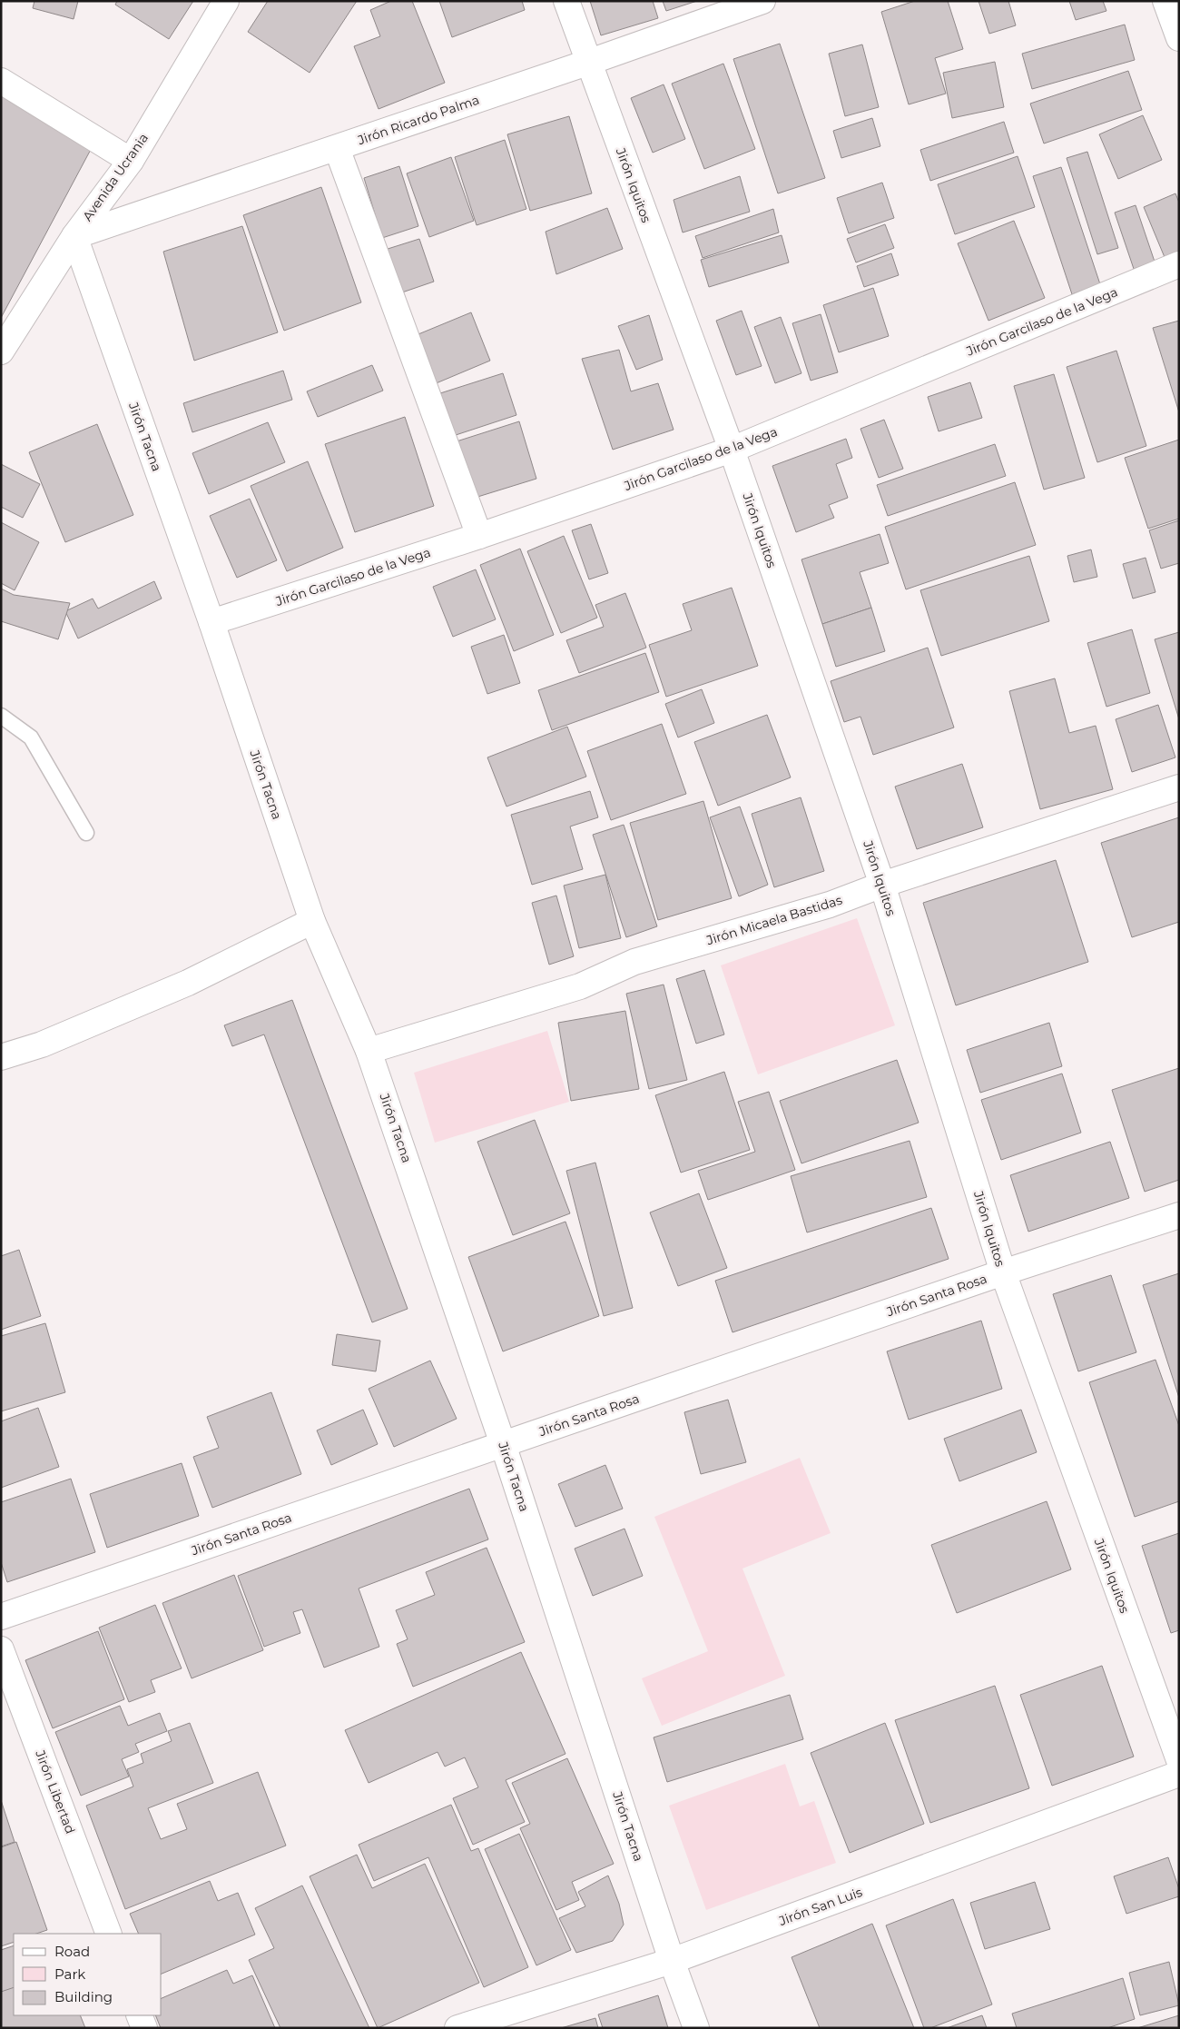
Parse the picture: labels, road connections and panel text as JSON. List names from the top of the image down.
{
  "streets": {
    "street": [
      "Jirón Ricardo Palma",
      "Avenida Ucrania",
      "Jirón Iquitos",
      "Jirón Garcilaso de la Vega",
      "Jirón Tacna",
      "Jirón Micaela Bastidas",
      "Jirón Santa Rosa",
      "Jirón Libertad",
      "Jirón San Luis"
    ]
  },
  "crossings": [
    ["Jirón Ricardo Palma", "Avenida Ucrania"],
    ["Jirón Ricardo Palma", "Jirón Iquitos"],
    ["Jirón Ricardo Palma", "Jirón Tacna"],
    ["Avenida Ucrania", "Jirón Tacna"],
    ["Jirón Iquitos", "Jirón Garcilaso de la Vega"],
    ["Jirón Iquitos", "Jirón Micaela Bastidas"],
    ["Jirón Iquitos", "Jirón Santa Rosa"],
    ["Jirón Garcilaso de la Vega", "Jirón Tacna"],
    ["Jirón Tacna", "Jirón Micaela Bastidas"],
    ["Jirón Tacna", "Jirón Santa Rosa"],
    ["Jirón Tacna", "Jirón San Luis"]
  ],
  "legend": ["Road", "Park", "Building"]
}
